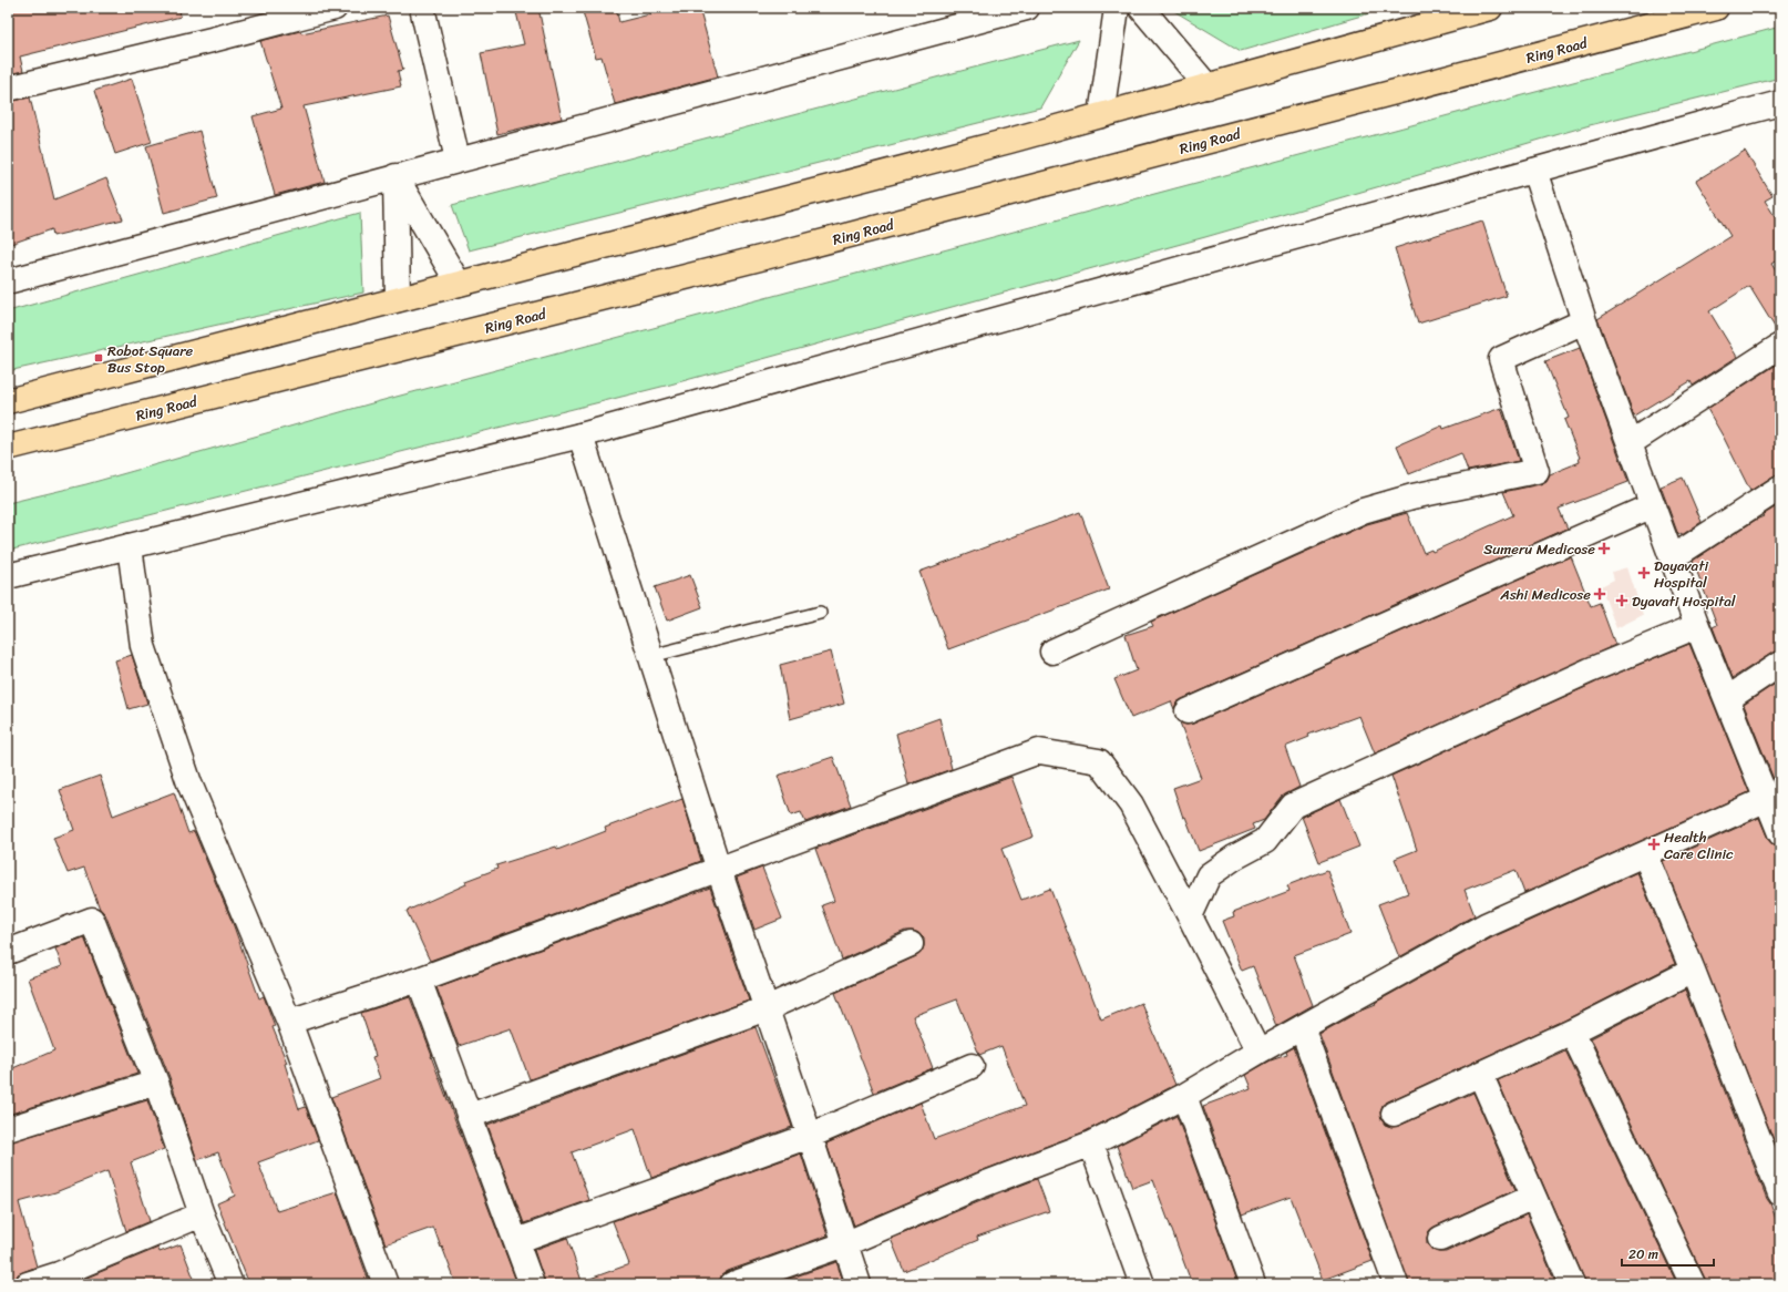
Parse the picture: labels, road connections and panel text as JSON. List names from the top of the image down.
{
  "streets": {
    "main road": ["Ring Road"]
  },
  "places": {
    "transit": ["Robot Square Bus Stop"],
    "health": [
      "Sumeru Medicose",
      "Dayavati Hospital",
      "Ashi Medicose",
      "Dyavati Hospital",
      "Health Care Clinic"
    ]
  },
  "scale_bar": "20 m"
}
